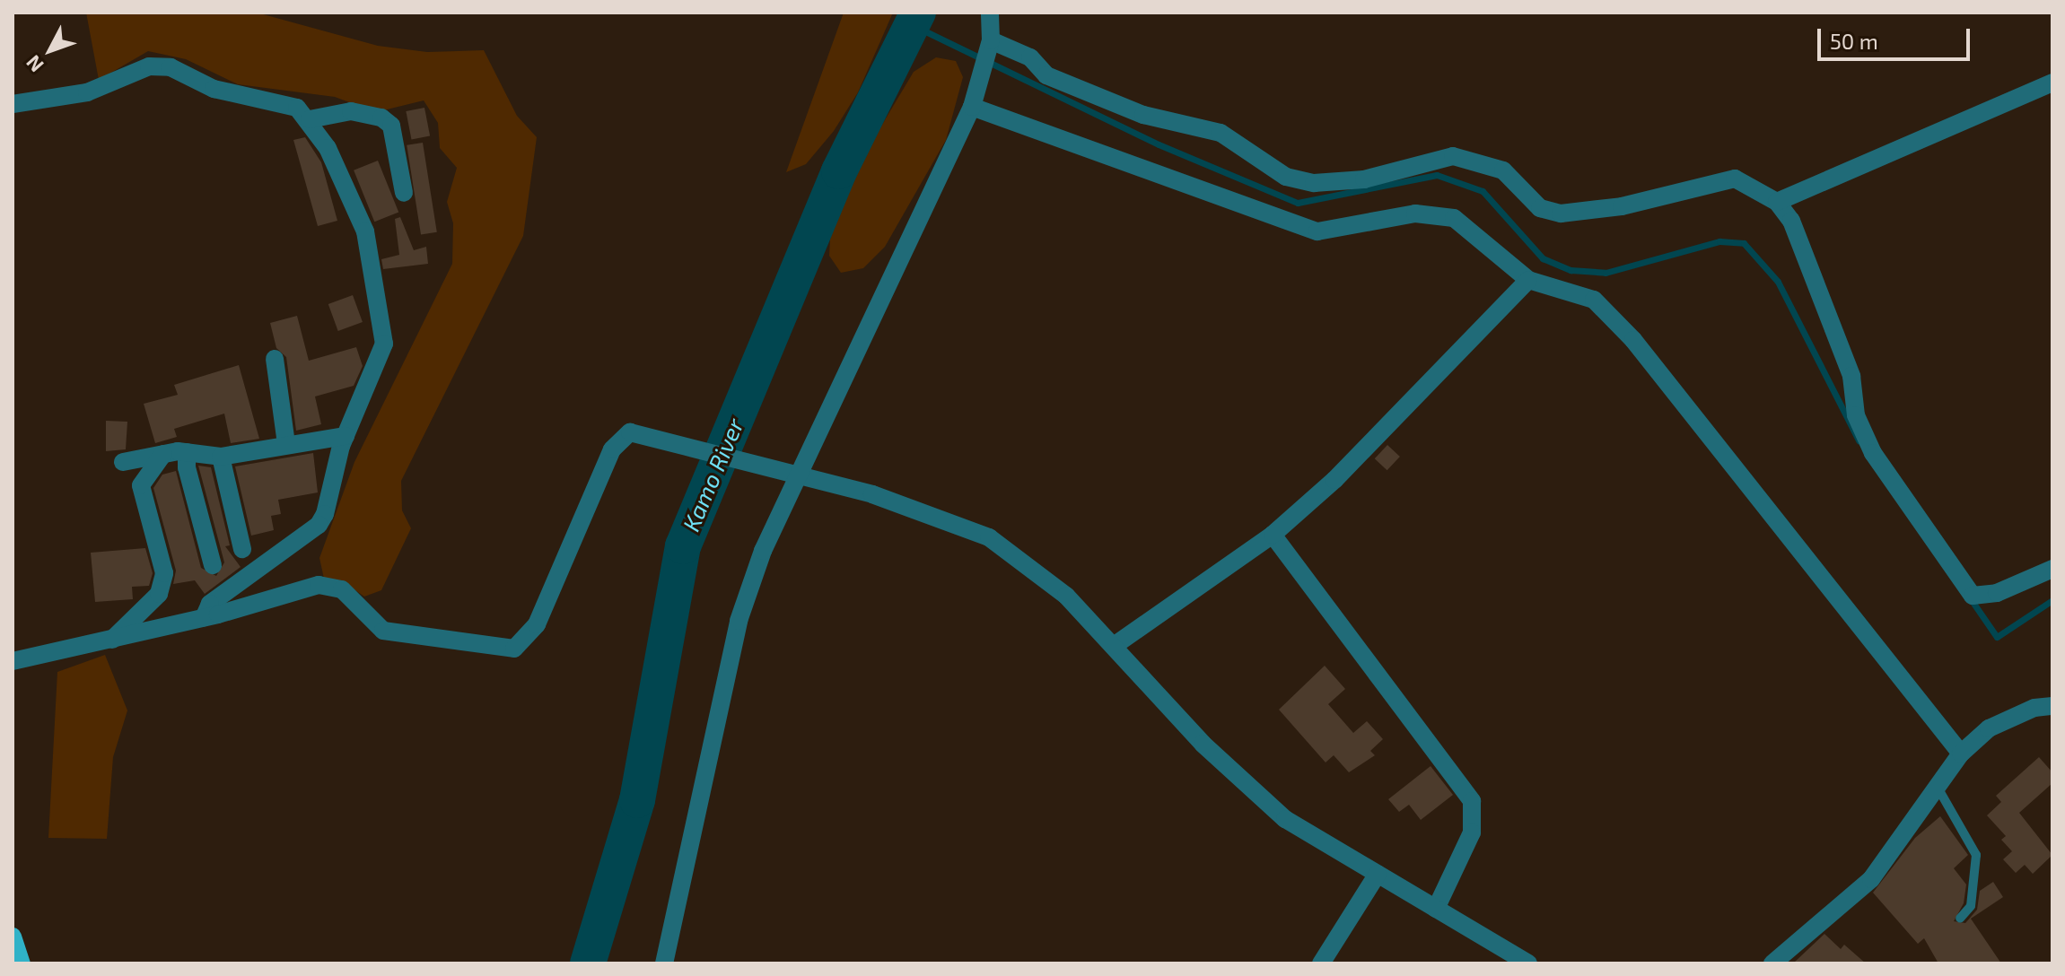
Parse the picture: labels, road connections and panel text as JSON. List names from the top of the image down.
{
  "water": ["Kamo River"],
  "scale_bar": "50 m",
  "north": "bottom left"
}
